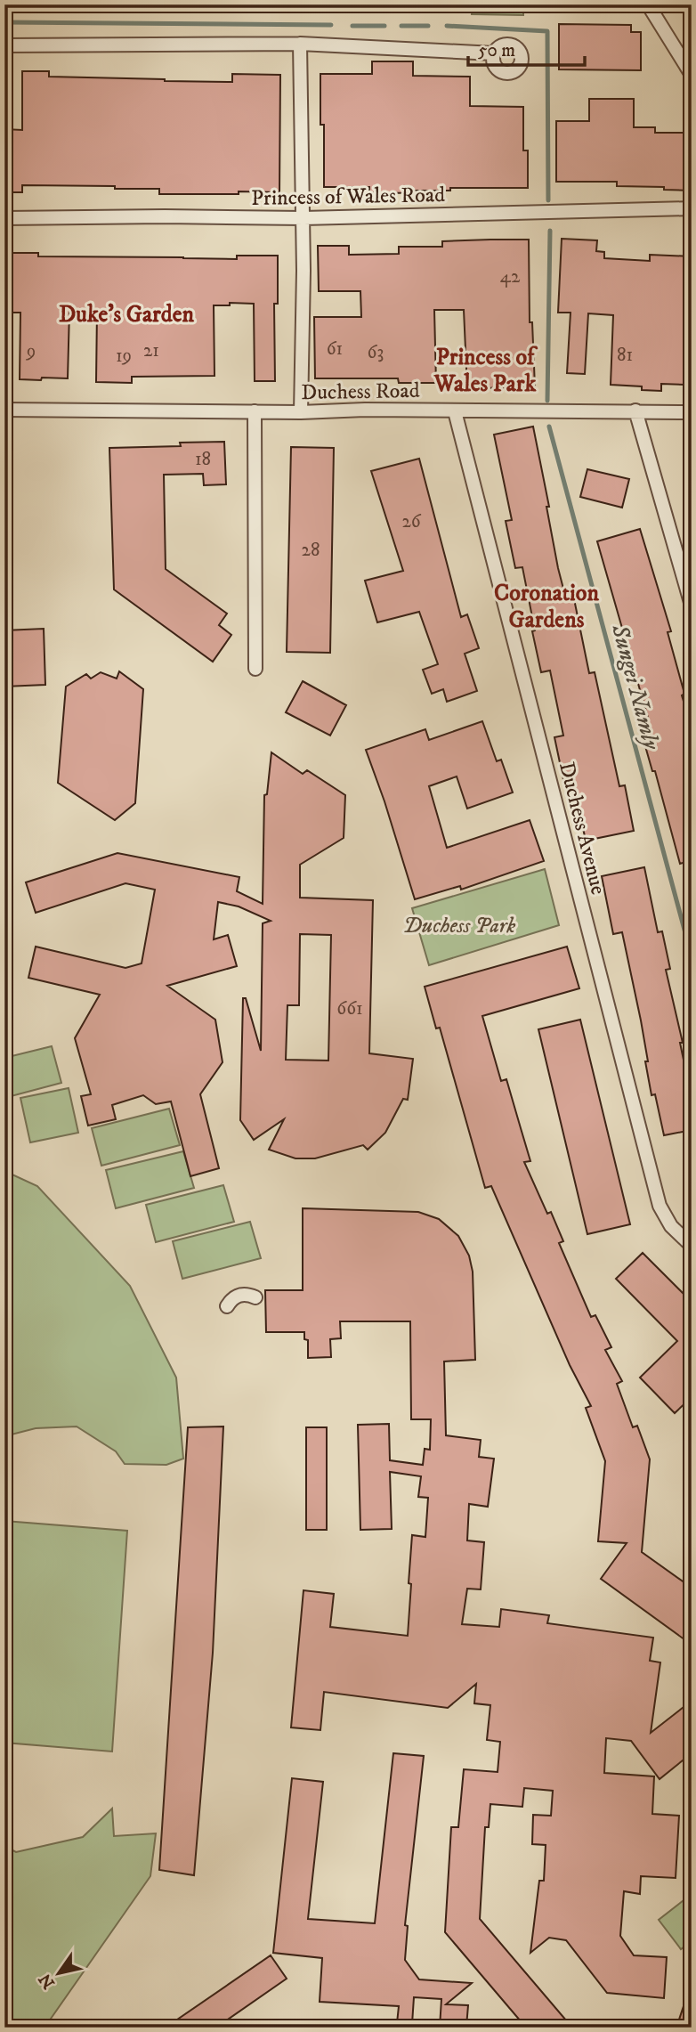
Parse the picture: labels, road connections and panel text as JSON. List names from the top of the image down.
{
  "streets": {
    "street": ["Princess of Wales Road", "Duchess Road", "Duchess Avenue"]
  },
  "crossings": [
    ["Duchess Road", "Duchess Avenue"]
  ],
  "districts": ["Duke's Garden", "Princess of Wales Park", "Coronation Gardens"],
  "water": ["Sungei Namly"],
  "parks": ["Duchess Park"],
  "house_numbers": [
    "42",
    "61",
    "21",
    "9",
    "63",
    "81",
    "19",
    "18",
    "26",
    "28",
    "661"
  ],
  "scale_bar": "50 m",
  "north": "bottom left"
}
